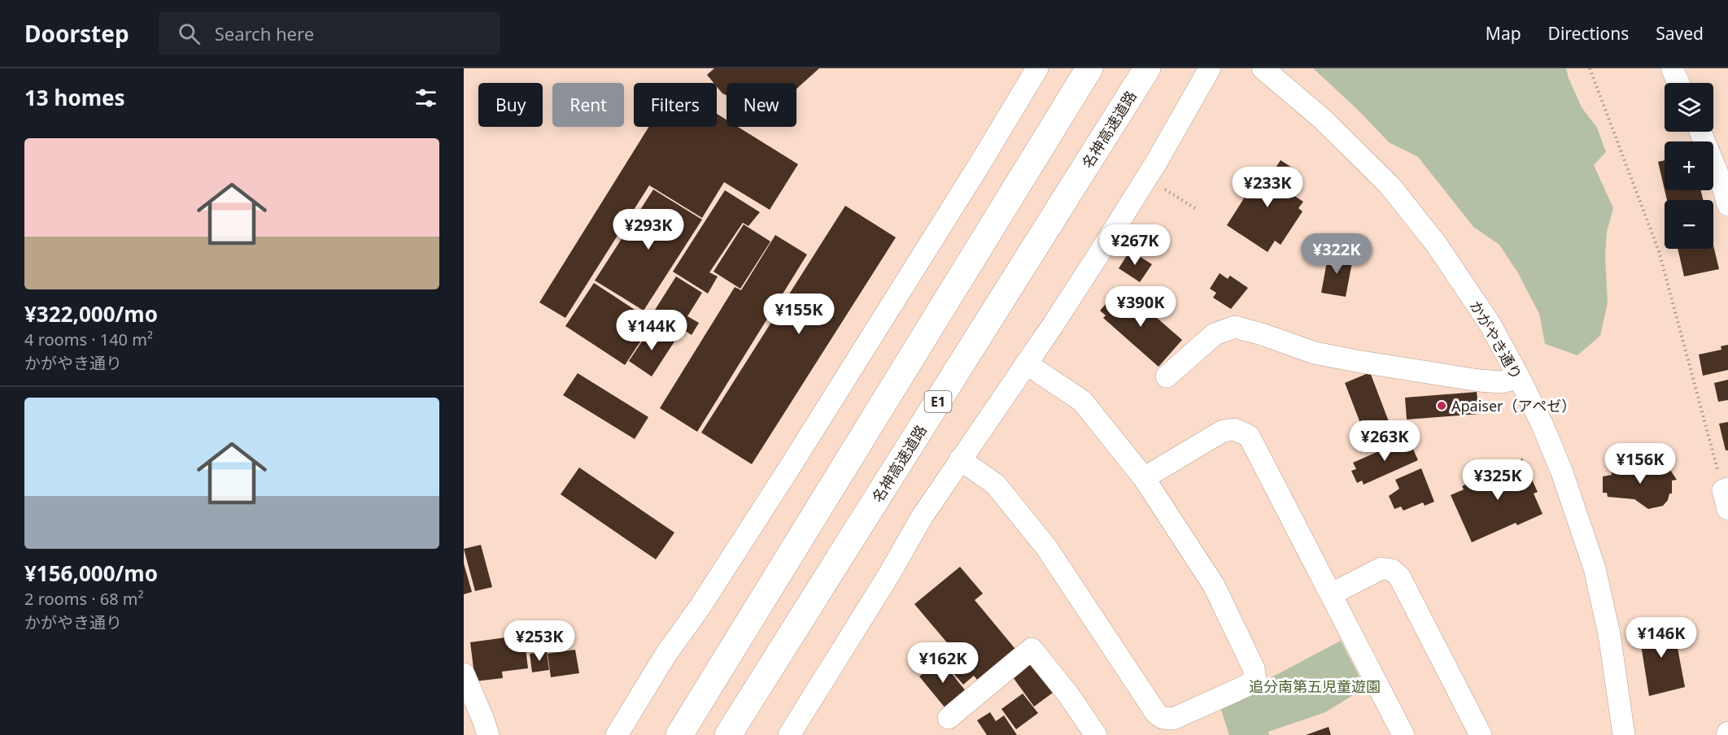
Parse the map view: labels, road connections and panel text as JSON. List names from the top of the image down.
{
  "streets": {
    "highway": ["名神高速道路", "E1"],
    "street": ["かがやき通り"]
  },
  "parks": ["追分南第五児童遊園"],
  "places": ["Apaiser（アペゼ）"],
  "page": {
    "header": "Doorstep",
    "search": "Search here",
    "nav": ["Map", "Directions", "Saved"],
    "heading": "13 homes",
    "map_buttons": ["+", "−"],
    "chip": [
      "Buy",
      "Rent",
      "Filters",
      "New"
    ],
    "list": [
      {
        "name": "¥322,000/mo",
        "note": "4 rooms · 140 m² · かがやき通り"
      },
      {
        "name": "¥156,000/mo",
        "note": "2 rooms · 68 m² · かがやき通り"
      }
    ],
    "price": [
      "¥233K",
      "¥293K",
      "¥267K",
      "¥322K",
      "¥390K",
      "¥155K",
      "¥144K",
      "¥263K",
      "¥156K",
      "¥325K",
      "¥146K",
      "¥253K",
      "¥162K"
    ]
  }
}
